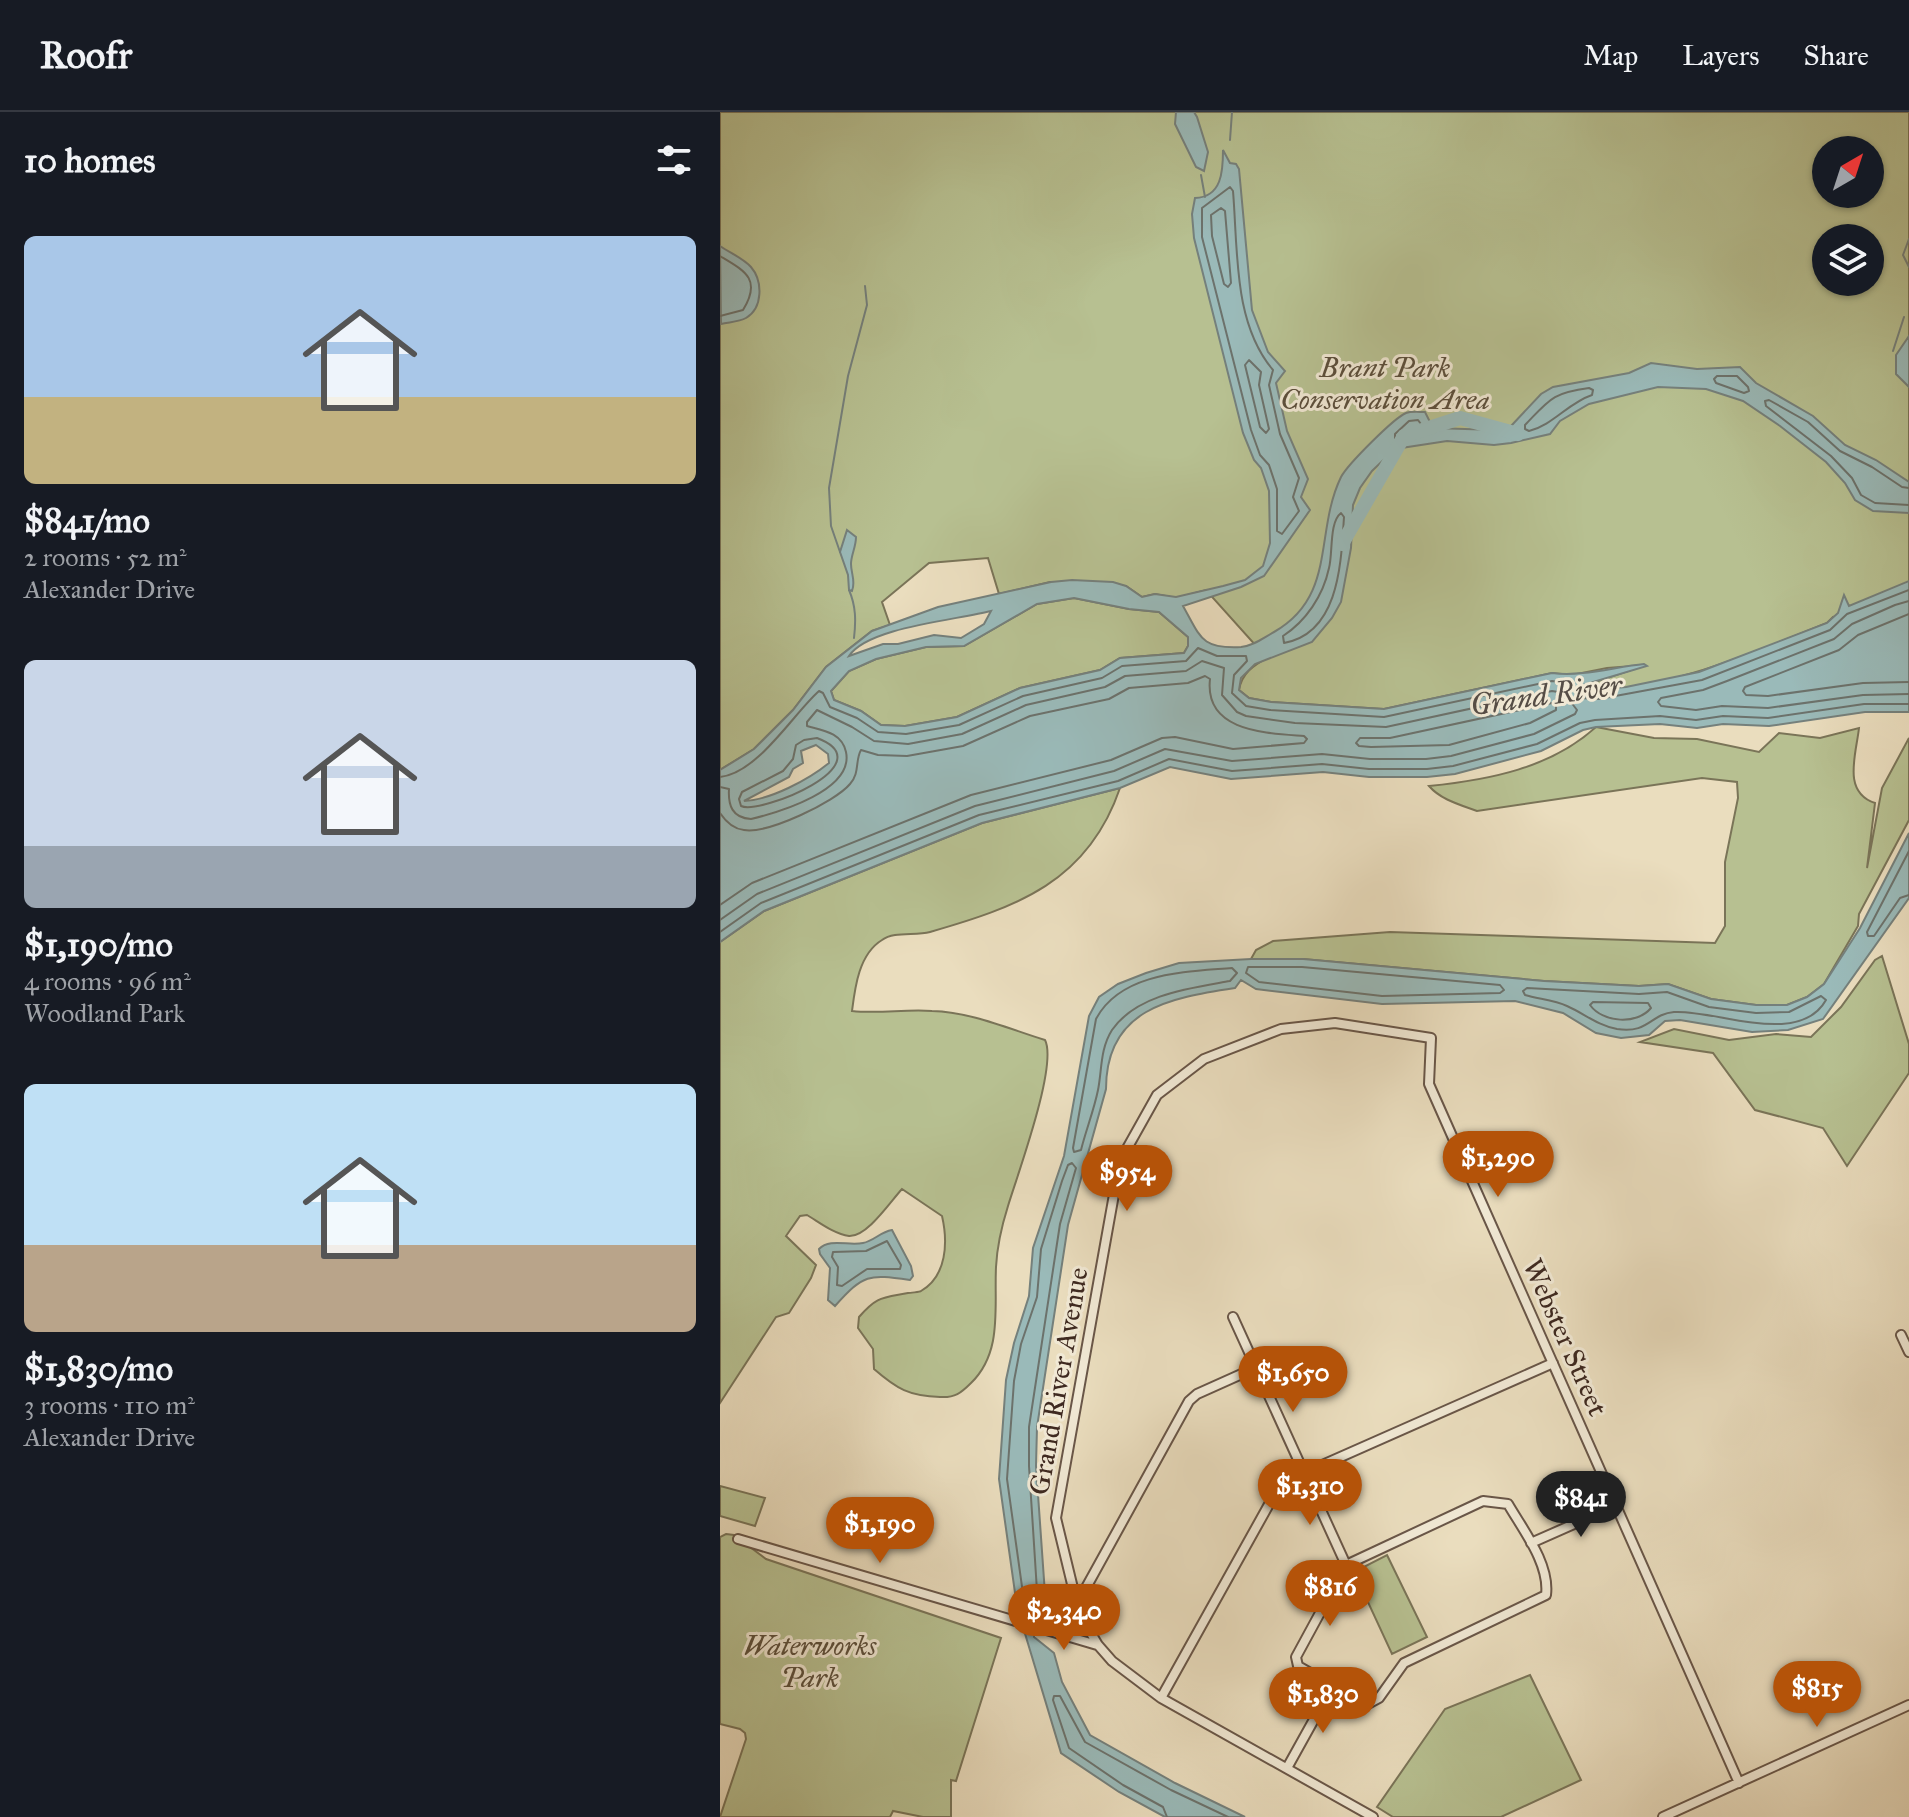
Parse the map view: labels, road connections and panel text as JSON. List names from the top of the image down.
{
  "streets": {
    "street": ["Webster Street", "Grand River Avenue"]
  },
  "crossings": [
    ["Webster Street", "Grand River Avenue"]
  ],
  "water": ["Grand River"],
  "parks": ["Brant Park Conservation Area", "Waterworks Park"],
  "north": "top right",
  "page": {
    "header": "Roofr",
    "nav": ["Map", "Layers", "Share"],
    "heading": "10 homes",
    "list": [
      {
        "name": "$841/mo",
        "note": "2 rooms · 52 m² · Alexander Drive"
      },
      {
        "name": "$1,190/mo",
        "note": "4 rooms · 96 m² · Woodland Park"
      },
      {
        "name": "$1,830/mo",
        "note": "3 rooms · 110 m² · Alexander Drive"
      }
    ],
    "price": [
      "$1,290",
      "$954",
      "$1,650",
      "$1,310",
      "$841",
      "$1,190",
      "$816",
      "$2,340",
      "$815",
      "$1,830"
    ]
  }
}
